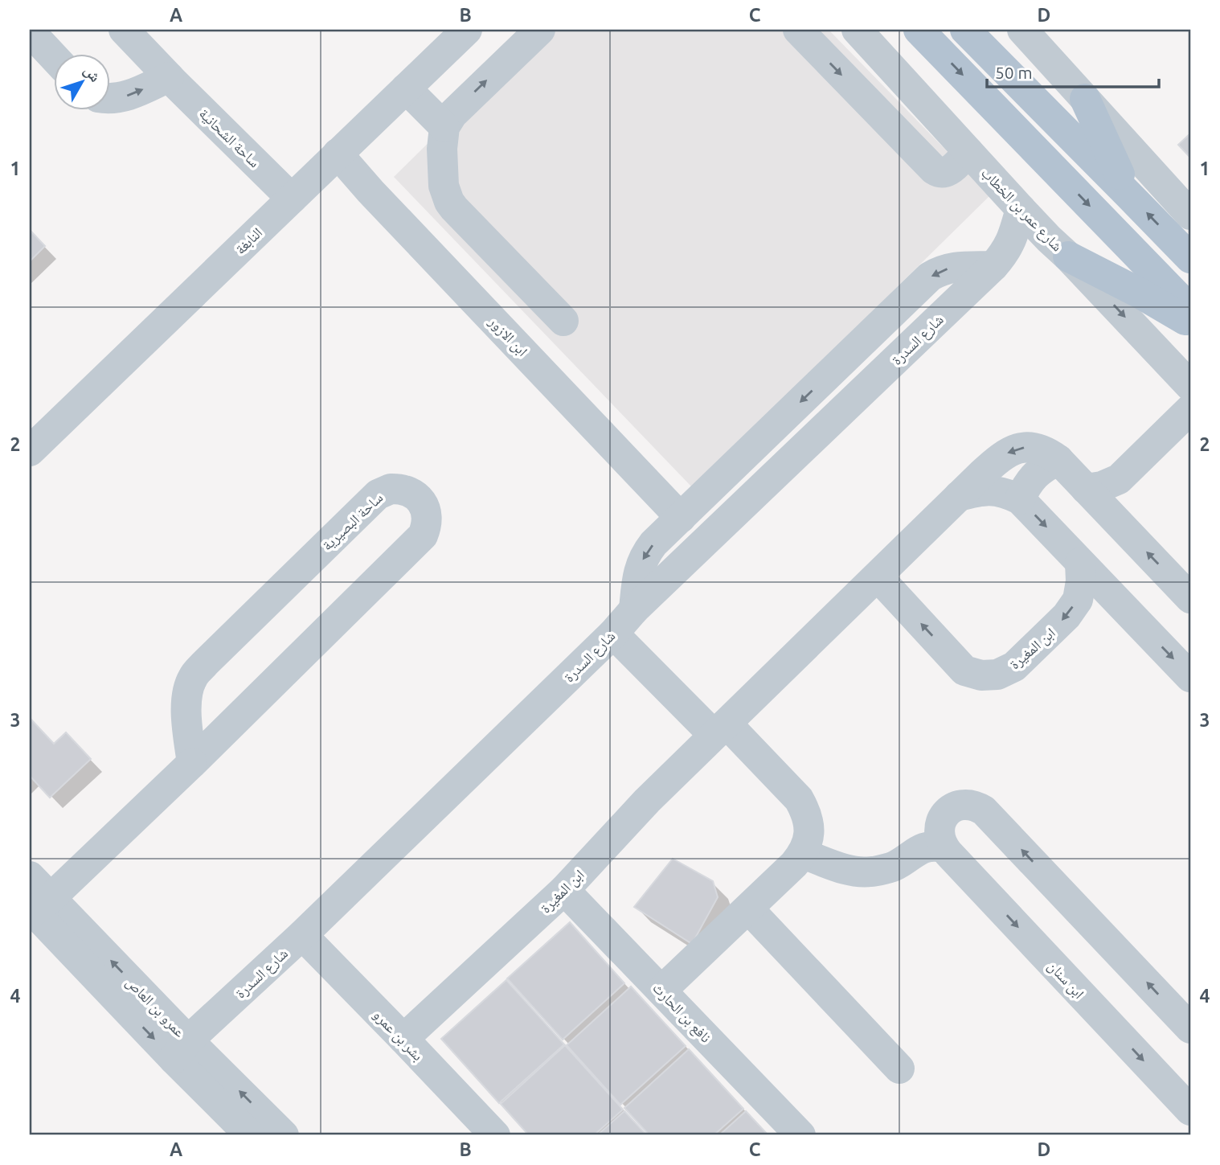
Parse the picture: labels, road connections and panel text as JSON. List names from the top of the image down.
{
  "streets": {
    "street": [
      "ساحة الشحانية",
      "شارع عمر بن الخطاب",
      "النابغة",
      "ابن الازور",
      "شارع السدرة",
      "ساحة البصيرية",
      "ابن المغيرة",
      "ابن سنان",
      "عمرو بن العاص",
      "نافع بن الحارث",
      "بشر بن عمرو"
    ]
  },
  "crossings": [
    ["ساحة الشحانية", "النابغة"],
    ["شارع عمر بن الخطاب", "شارع السدرة"],
    ["النابغة", "ابن الازور"],
    ["شارع السدرة", "عمرو بن العاص"],
    ["شارع السدرة", "بشر بن عمرو"],
    ["ساحة البصيرية", "عمرو بن العاص"],
    ["ابن المغيرة", "نافع بن الحارث"],
    ["ابن المغيرة", "بشر بن عمرو"]
  ],
  "scale_bar": "50 m",
  "north": "top right",
  "grid": {
    "columns": [
      "A",
      "B",
      "C",
      "D"
    ],
    "rows": [
      "1",
      "2",
      "3",
      "4"
    ]
  }
}
